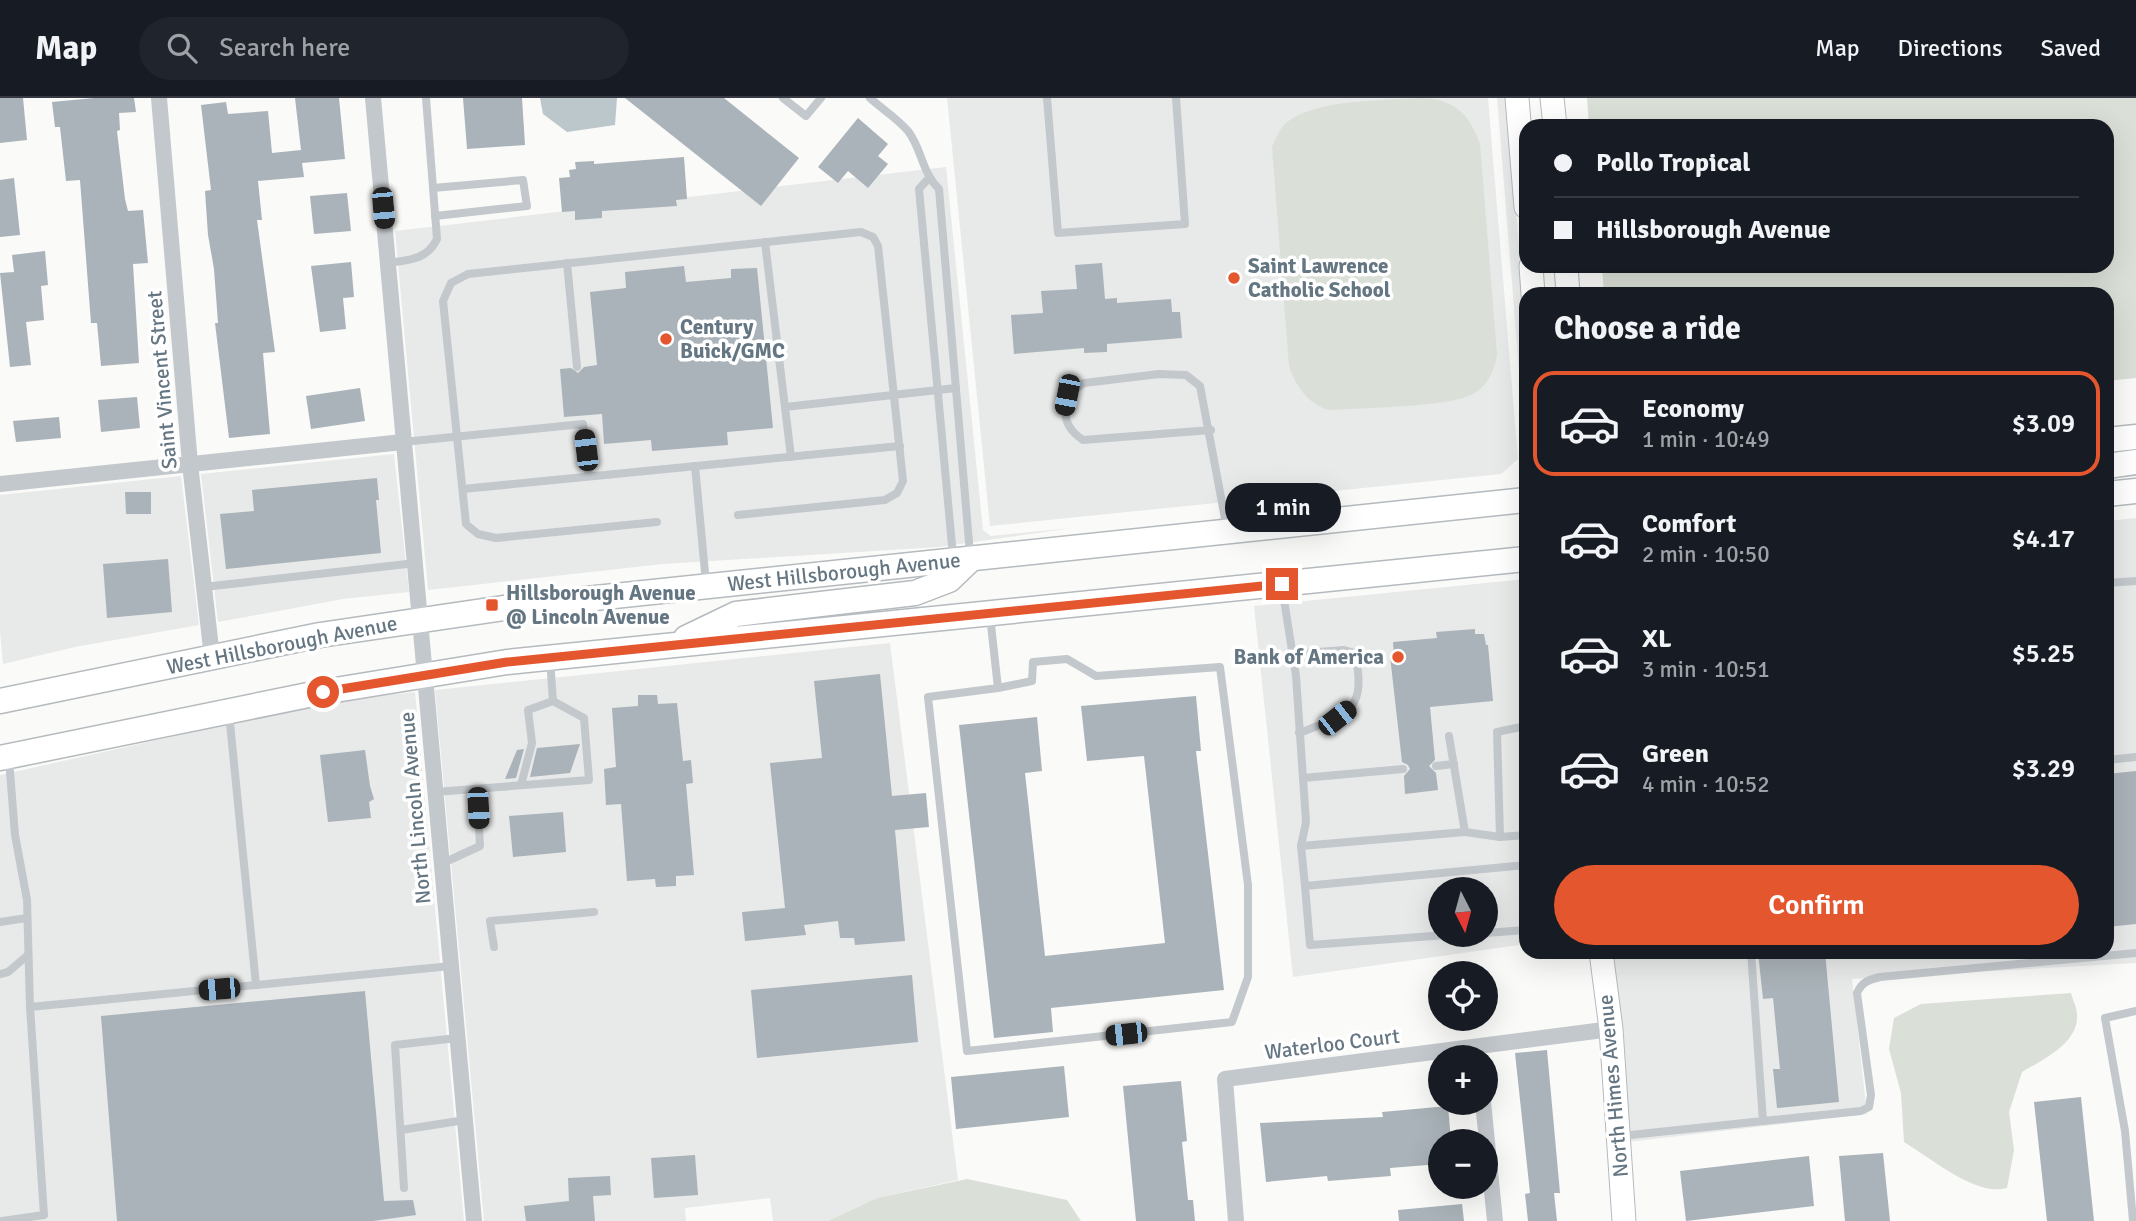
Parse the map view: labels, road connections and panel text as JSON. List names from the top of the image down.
{
  "streets": {
    "main road": ["West Hillsborough Avenue"],
    "street": [
      "Saint Vincent Street",
      "North Lincoln Avenue",
      "Waterloo Court",
      "North Himes Avenue"
    ]
  },
  "crossings": [
    ["Saint Vincent Street", "West Hillsborough Avenue"],
    ["West Hillsborough Avenue", "North Lincoln Avenue"],
    ["Waterloo Court", "North Himes Avenue"]
  ],
  "places": {
    "other": ["Saint Lawrence Catholic School", "Century Buick/GMC", "Bank of America"],
    "transit": ["Hillsborough Avenue @ Lincoln Avenue"]
  },
  "north": "bottom",
  "page": {
    "header": "Map",
    "search": "Search here",
    "nav": ["Map", "Directions", "Saved"],
    "banner": ["Pollo Tropical", "Hillsborough Avenue"],
    "heading": "Choose a ride",
    "list": [
      {
        "name": "Economy",
        "note": "1 min · 10:49",
        "value": "$3.09"
      },
      {
        "name": "Comfort",
        "note": "2 min · 10:50",
        "value": "$4.17"
      },
      {
        "name": "XL",
        "note": "3 min · 10:51",
        "value": "$5.25"
      },
      {
        "name": "Green",
        "note": "4 min · 10:52",
        "value": "$3.29"
      }
    ],
    "bubble": "1 min",
    "buttons": "Confirm",
    "map_buttons": ["+", "−"]
  }
}
